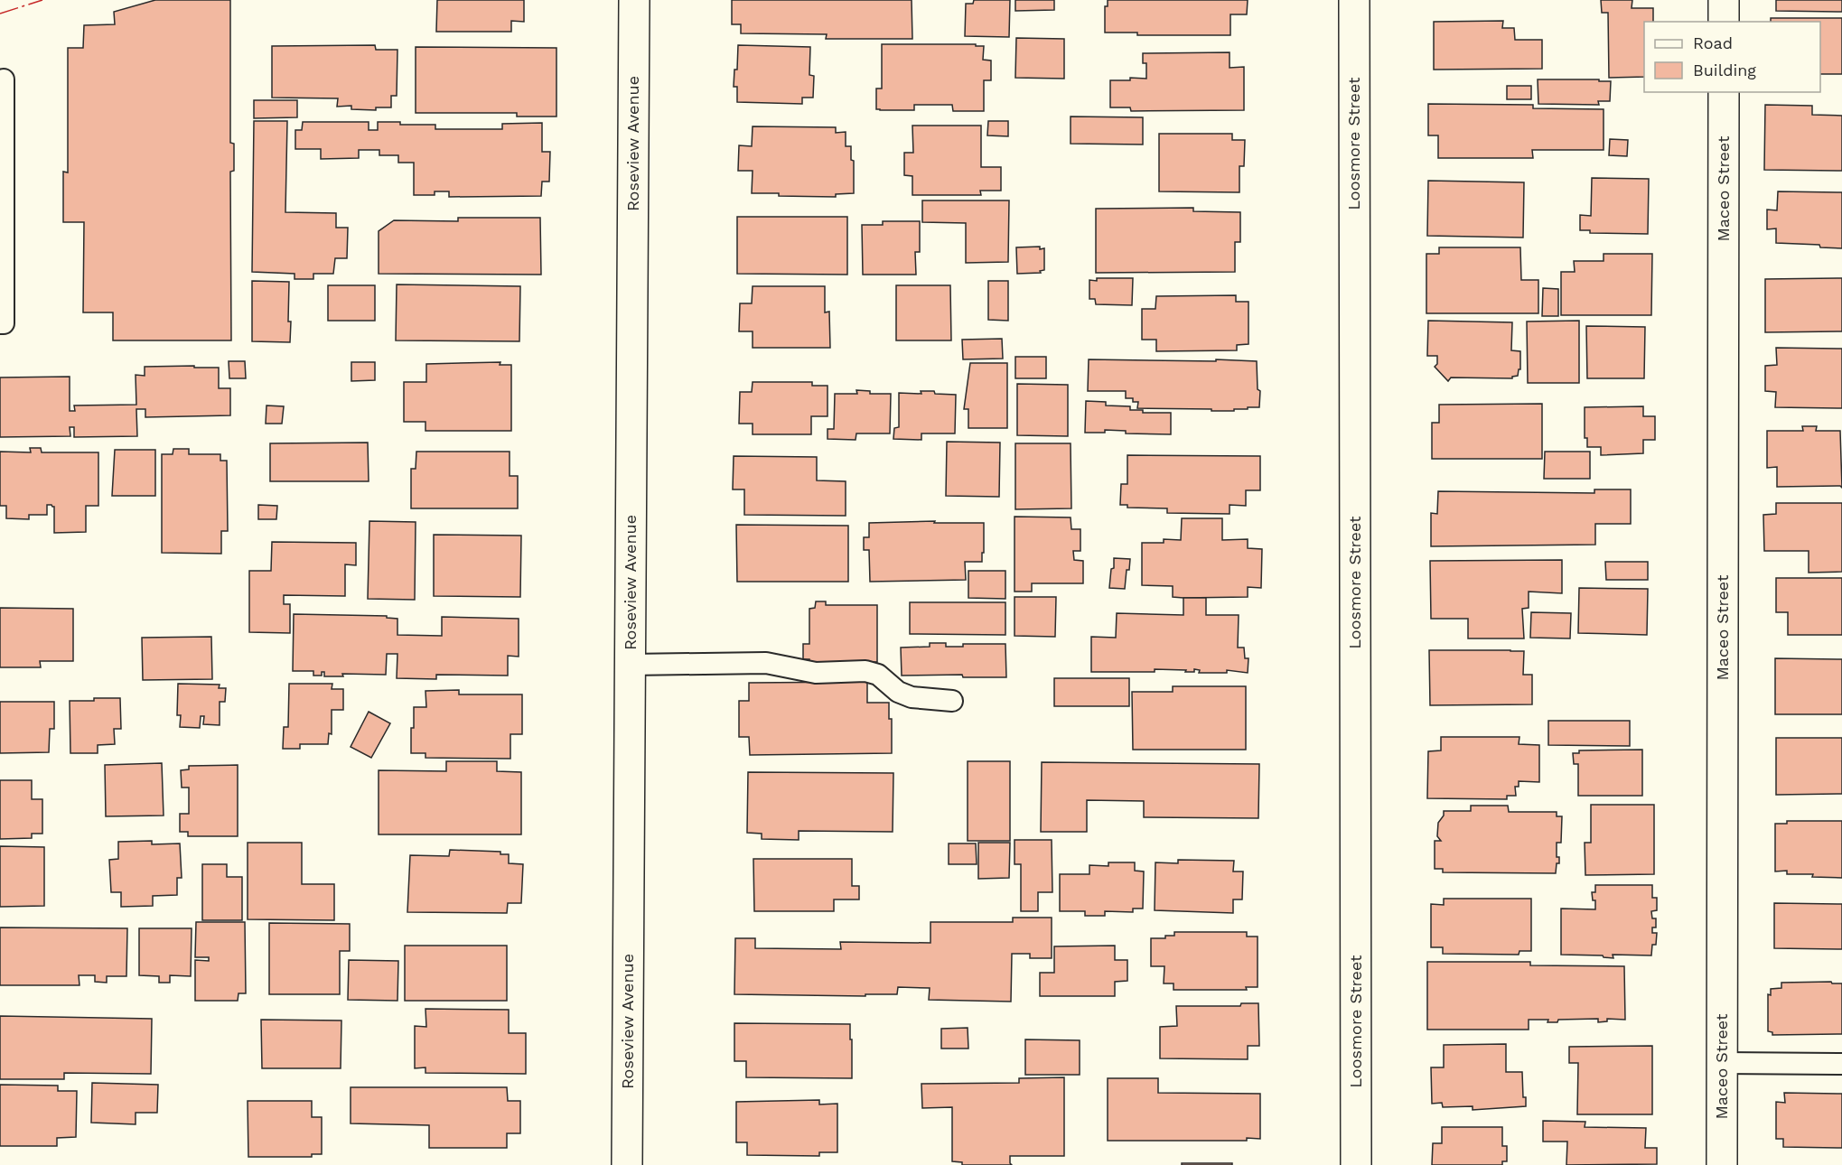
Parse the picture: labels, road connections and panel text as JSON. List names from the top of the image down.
{
  "streets": {
    "street": ["Roseview Avenue", "Loosmore Street", "Maceo Street"]
  },
  "legend": ["Road", "Building"]
}
